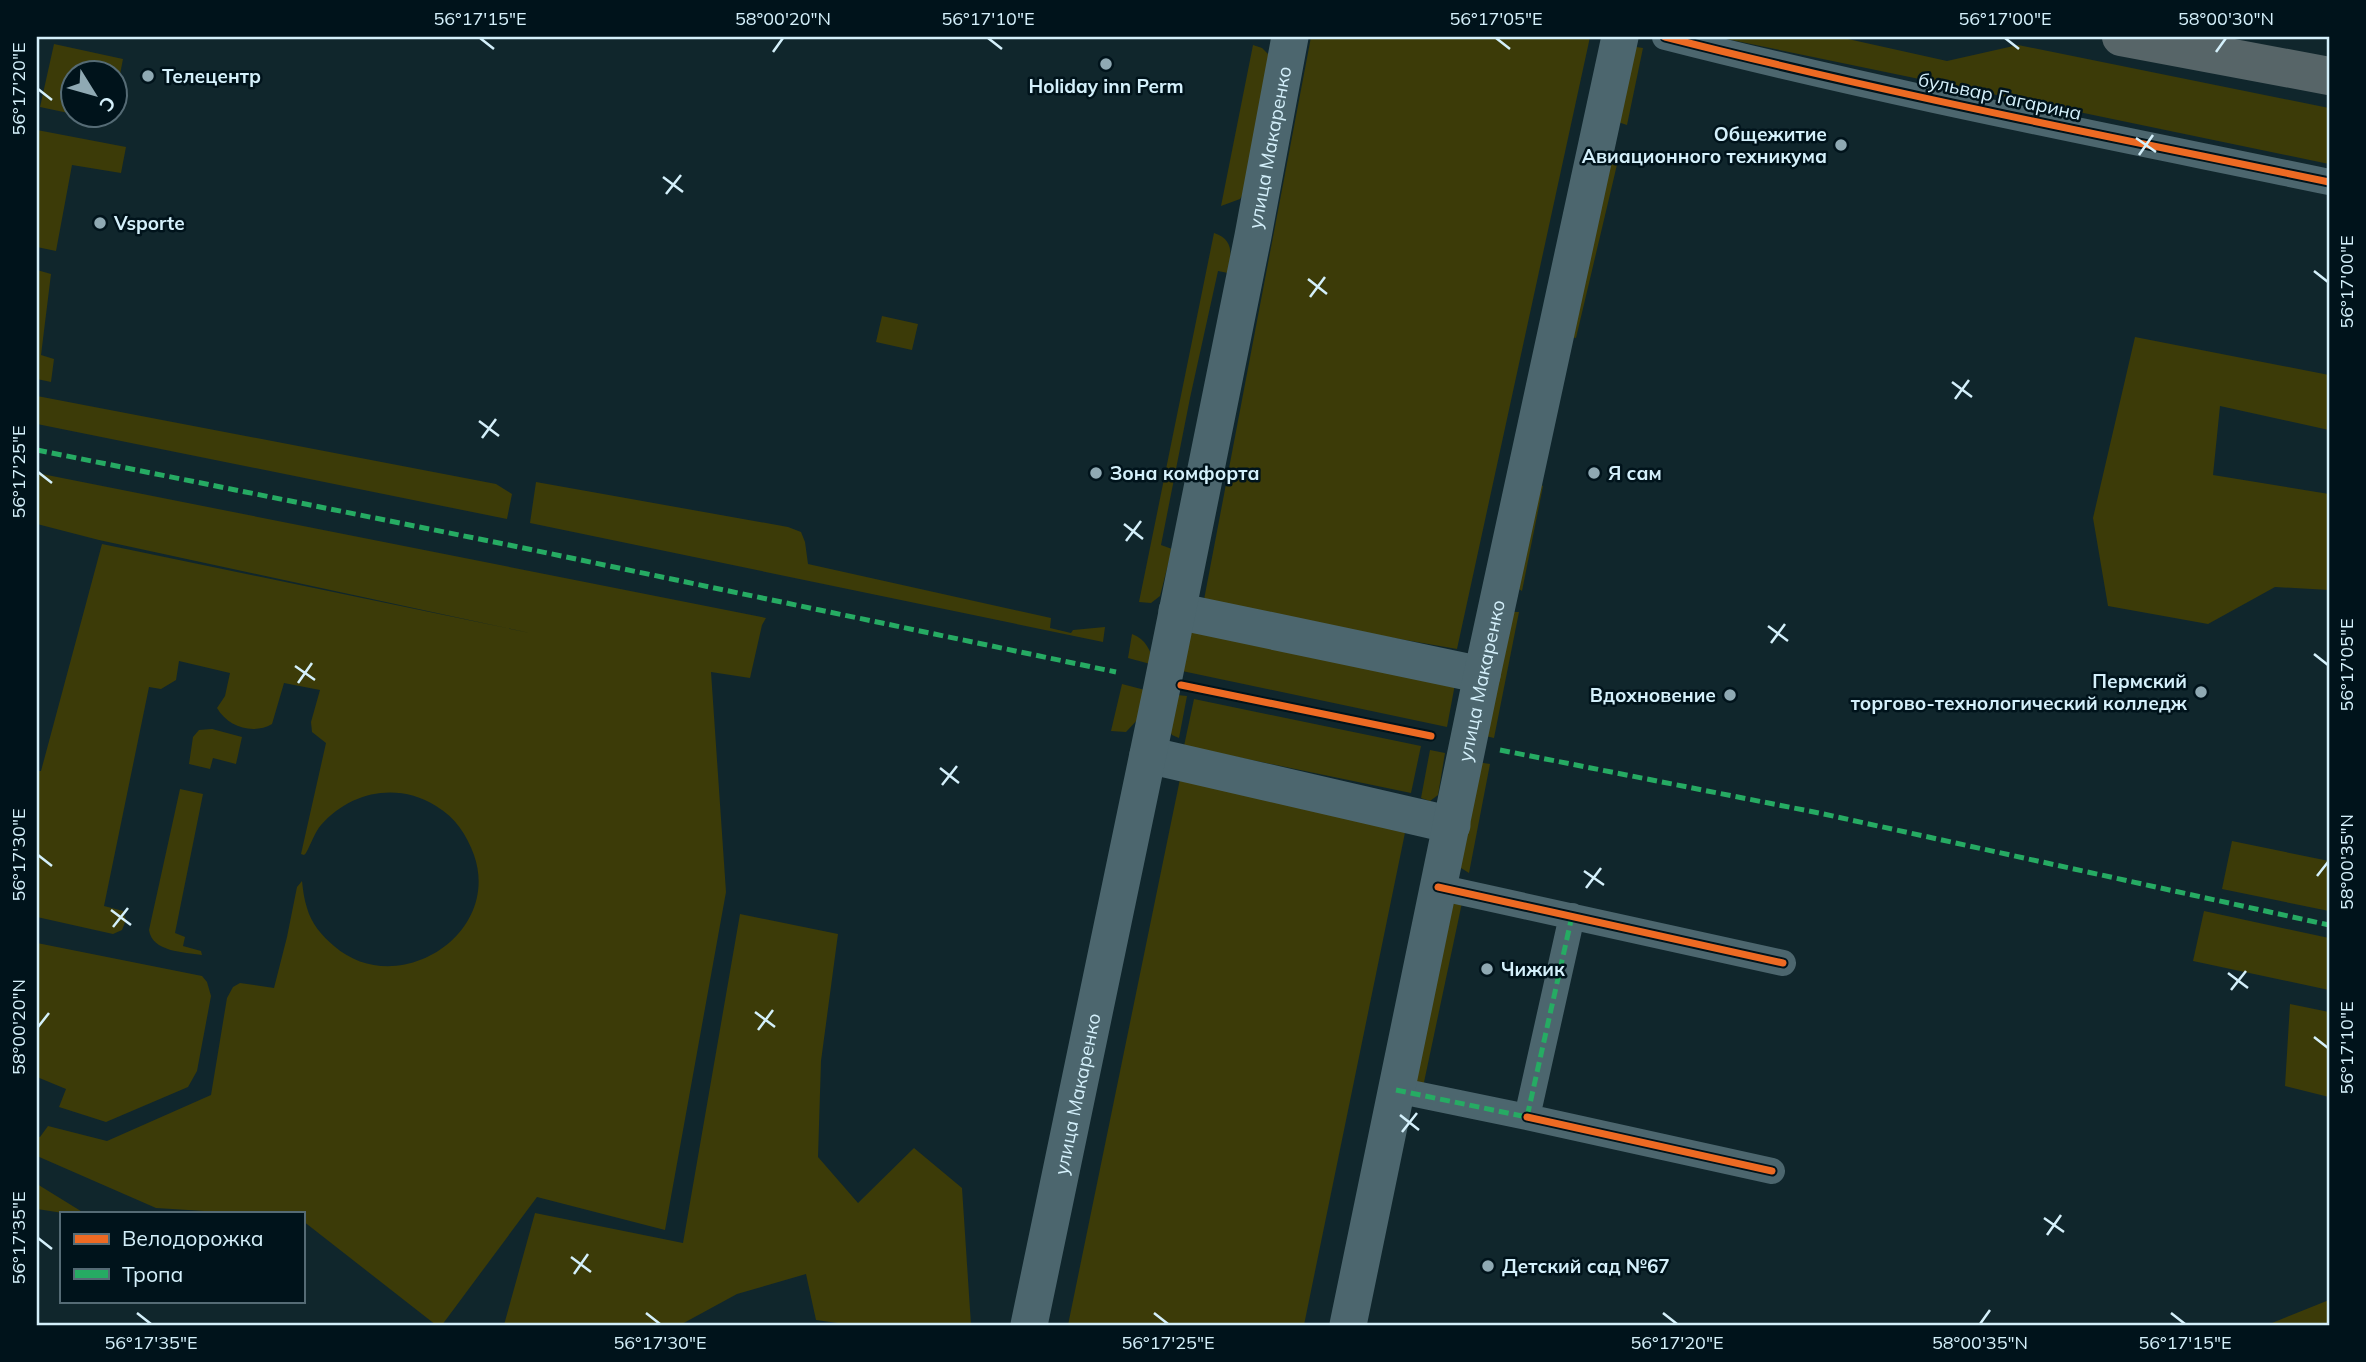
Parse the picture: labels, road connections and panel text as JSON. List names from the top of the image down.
{
  "streets": {
    "main road": ["улица Макаренко"],
    "street": ["бульвар Гагарина"]
  },
  "places": [
    "Holiday inn Perm",
    "Телецентр",
    "Общежитие Авиационного техникума",
    "Vsporte",
    "Зона комфорта",
    "Я сам",
    "Пермский торгово-технологический колледж",
    "Вдохновение",
    "Чижик",
    "Детский сад №67"
  ],
  "legend": ["Велодорожка", "Тропа"],
  "north": "bottom right",
  "coordinates": [
    "56°17'15\"E",
    "58°00'20\"N",
    "56°17'10\"E",
    "56°17'05\"E",
    "56°17'00\"E",
    "58°00'30\"N",
    "56°17'20\"E",
    "56°17'25\"E",
    "56°17'30\"E",
    "58°00'35\"N",
    "56°17'35\"E"
  ]
}
